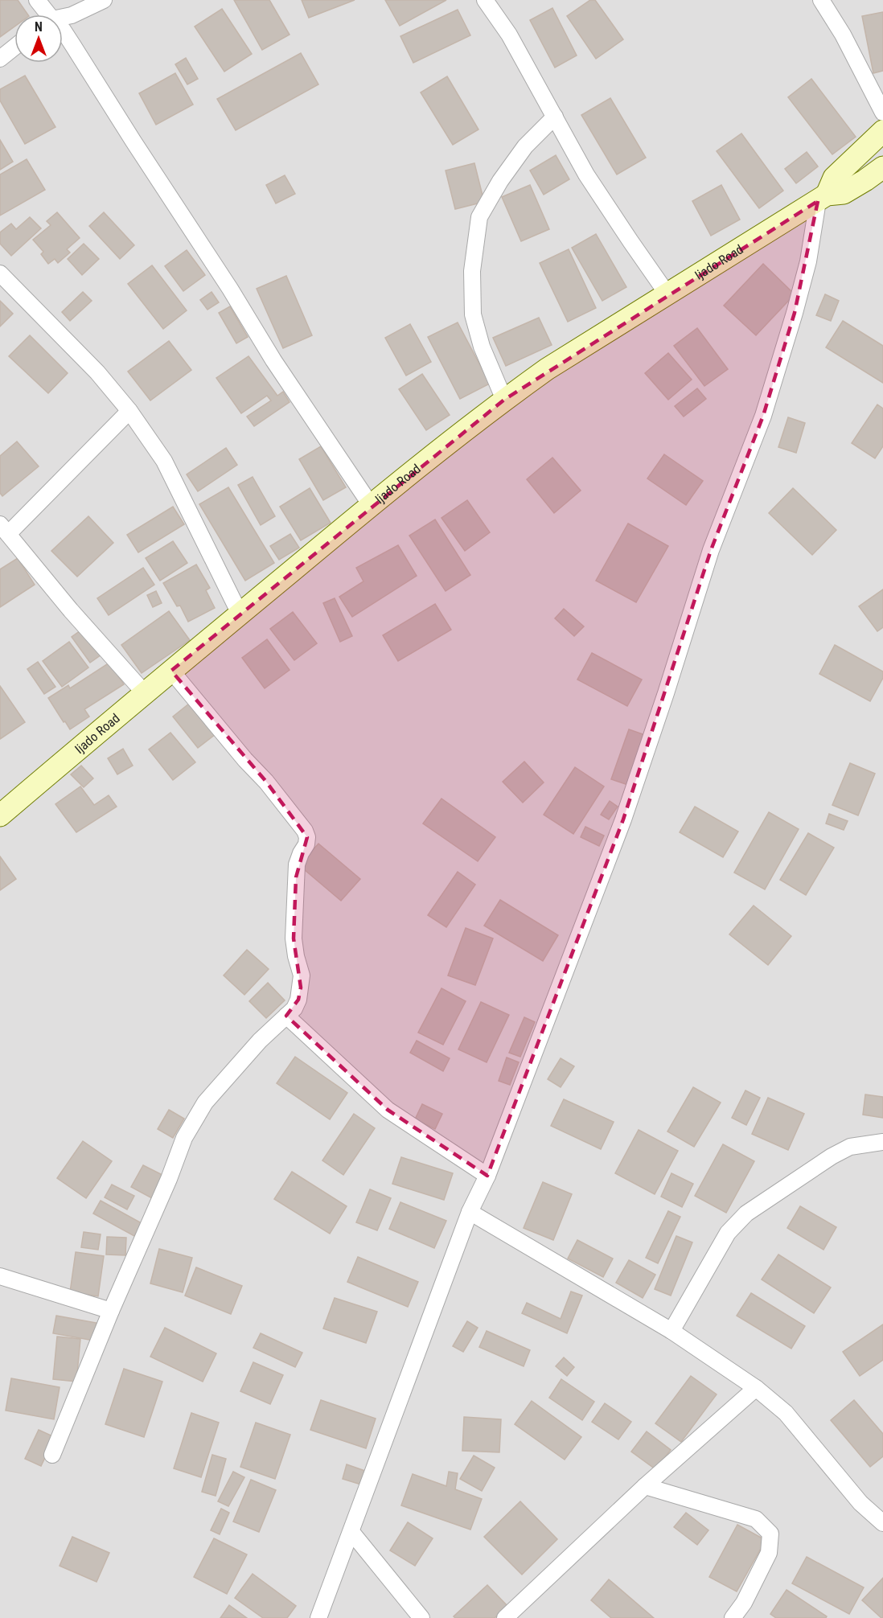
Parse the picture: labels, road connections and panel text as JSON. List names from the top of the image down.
{
  "streets": {
    "street": ["Ijado Road"]
  },
  "north": "top"
}
